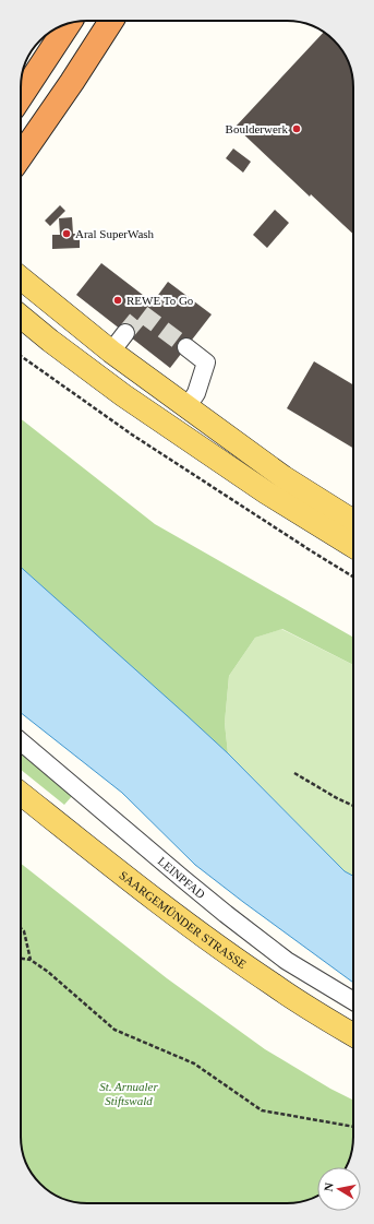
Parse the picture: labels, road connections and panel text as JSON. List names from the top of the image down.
{
  "streets": {
    "main road": ["SAARGEMÜNDER STRASSE"],
    "lane": ["LEINPFAD"]
  },
  "parks": ["St. Arnualer Stiftswald"],
  "places": ["Boulderwerk", "Aral SuperWash", "REWE To Go"],
  "north": "left"
}
